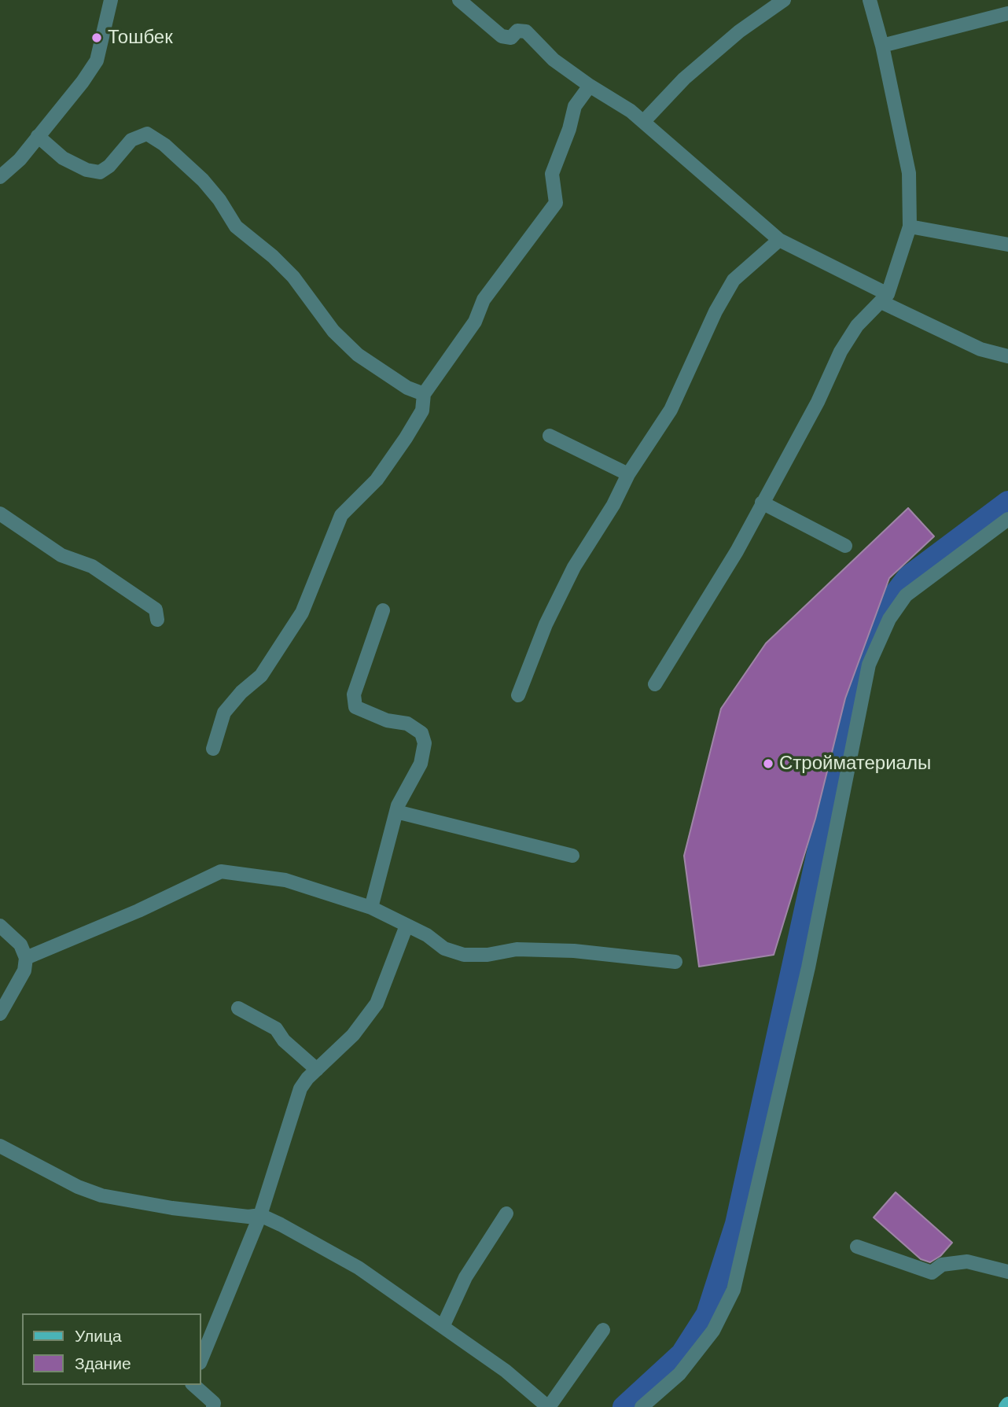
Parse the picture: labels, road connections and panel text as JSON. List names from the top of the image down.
{
  "places": ["Тошбек", "Стройматериалы"],
  "legend": ["Улица", "Здание"]
}
